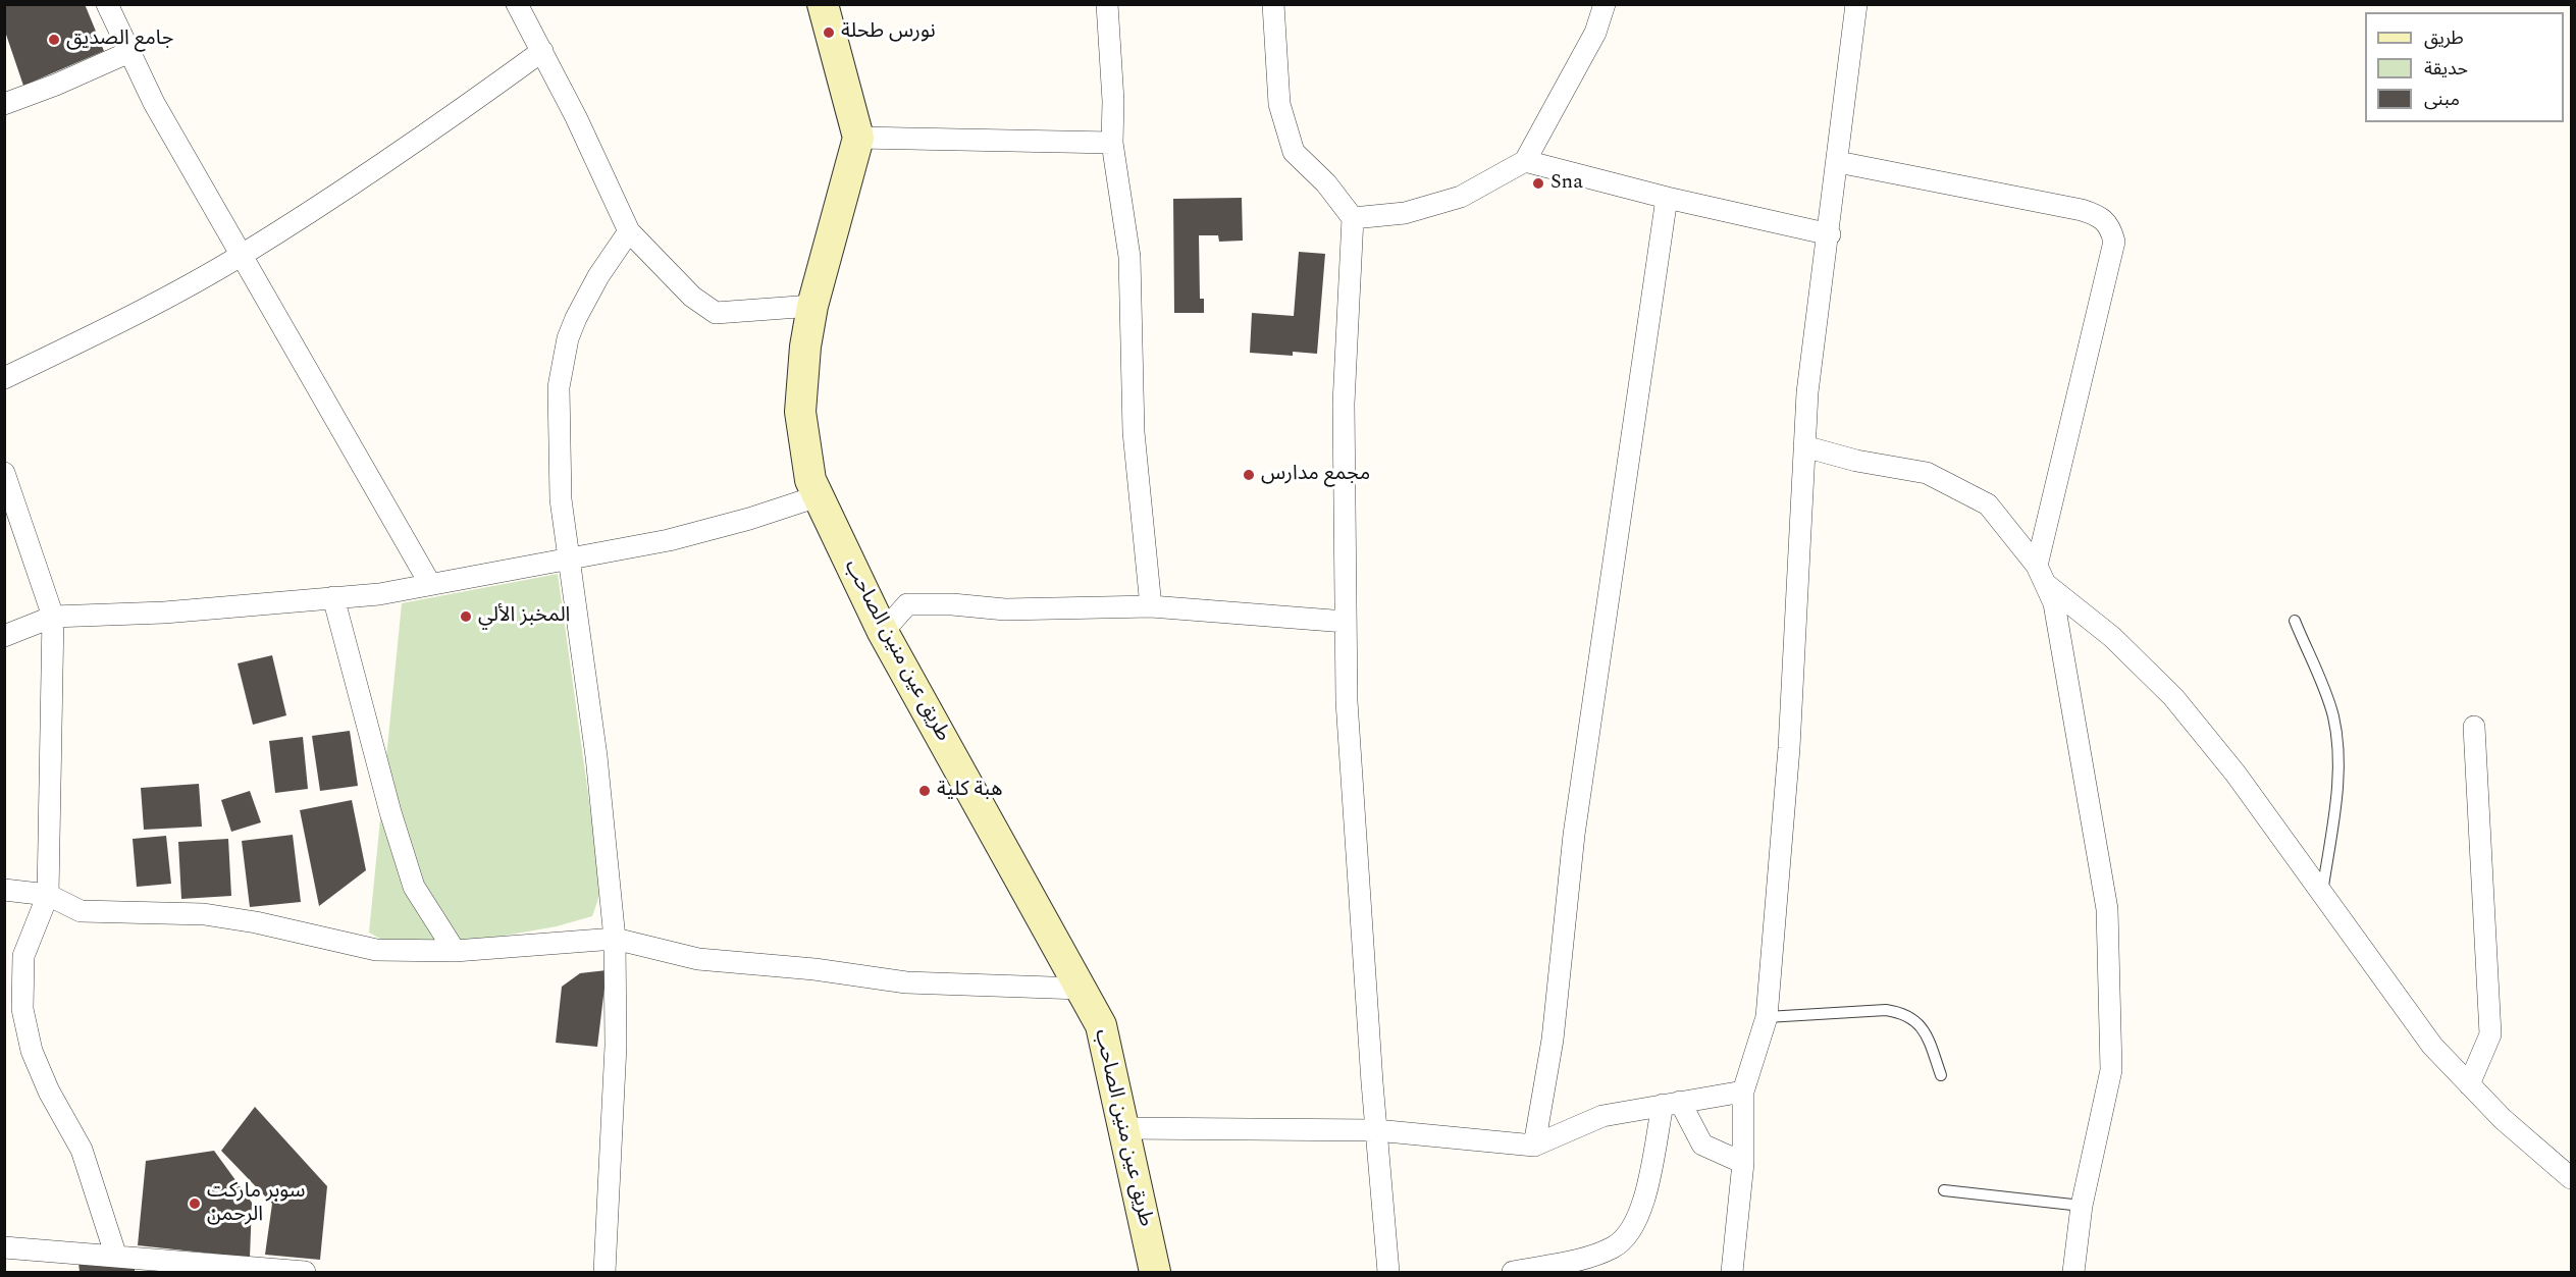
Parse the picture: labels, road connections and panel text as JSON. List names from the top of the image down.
{
  "streets": {
    "main road": ["طريق عين منين الصاحب"]
  },
  "places": [
    "نورس طحلة",
    "جامع الصديق",
    "Sna",
    "مجمع مدارس",
    "المخبز الألي",
    "هبة كلية",
    "سوبر ماركت الرحمن"
  ],
  "legend": ["طريق", "حديقة", "مبنى"]
}
